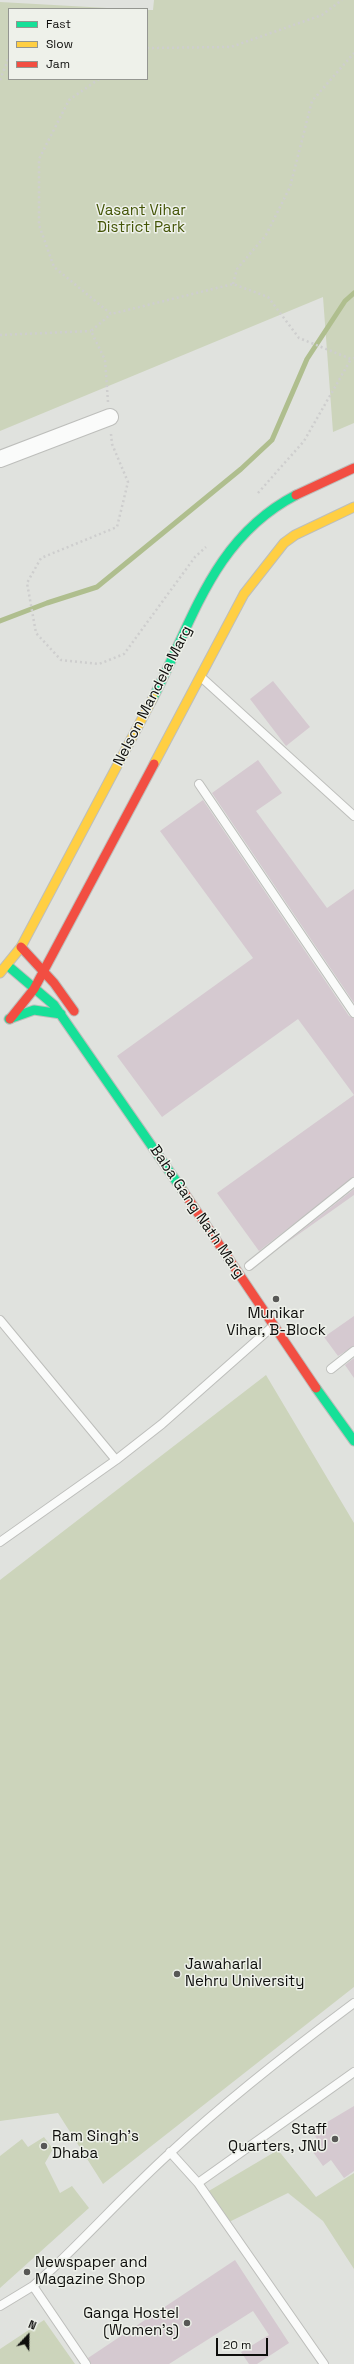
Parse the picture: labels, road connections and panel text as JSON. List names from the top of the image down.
{
  "streets": {
    "main road": ["Nelson Mandela Marg", "Baba Gang Nath Marg"]
  },
  "crossings": [
    ["Nelson Mandela Marg", "Baba Gang Nath Marg"]
  ],
  "parks": ["Vasant Vihar District Park"],
  "places": [
    "Munikar Vihar, B-Block",
    "Jawaharlal Nehru University",
    "Staff Quarters, JNU",
    "Ram Singh's Dhaba",
    "Newspaper and Magazine Shop",
    "Ganga Hostel (Women's)"
  ],
  "legend": ["Fast", "Slow", "Jam"],
  "scale_bar": "20 m",
  "north": "top"
}
